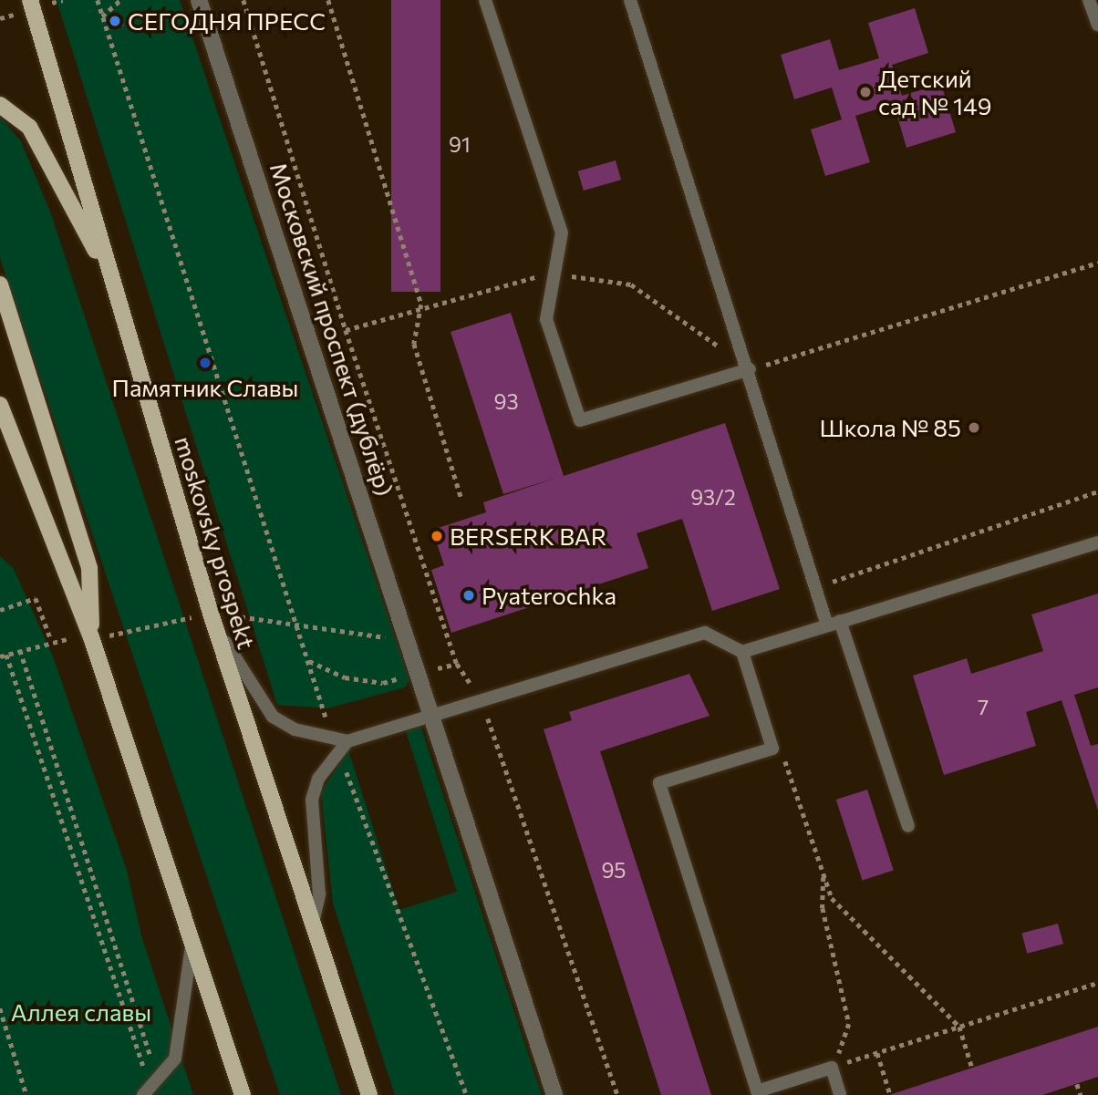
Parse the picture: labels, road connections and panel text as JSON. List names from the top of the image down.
{
  "streets": {
    "main road": ["moskovsky prospekt"],
    "street": ["Московский проспект (дублёр)"]
  },
  "parks": ["Аллея славы"],
  "places": [
    "СЕГОДНЯ ПРЕСС",
    "Детский сад № 149",
    "Памятник Славы",
    "Школа № 85",
    "BERSERK BAR",
    "Pyaterochka"
  ],
  "house_numbers": [
    "91",
    "93",
    "93/2",
    "7",
    "95"
  ]
}
